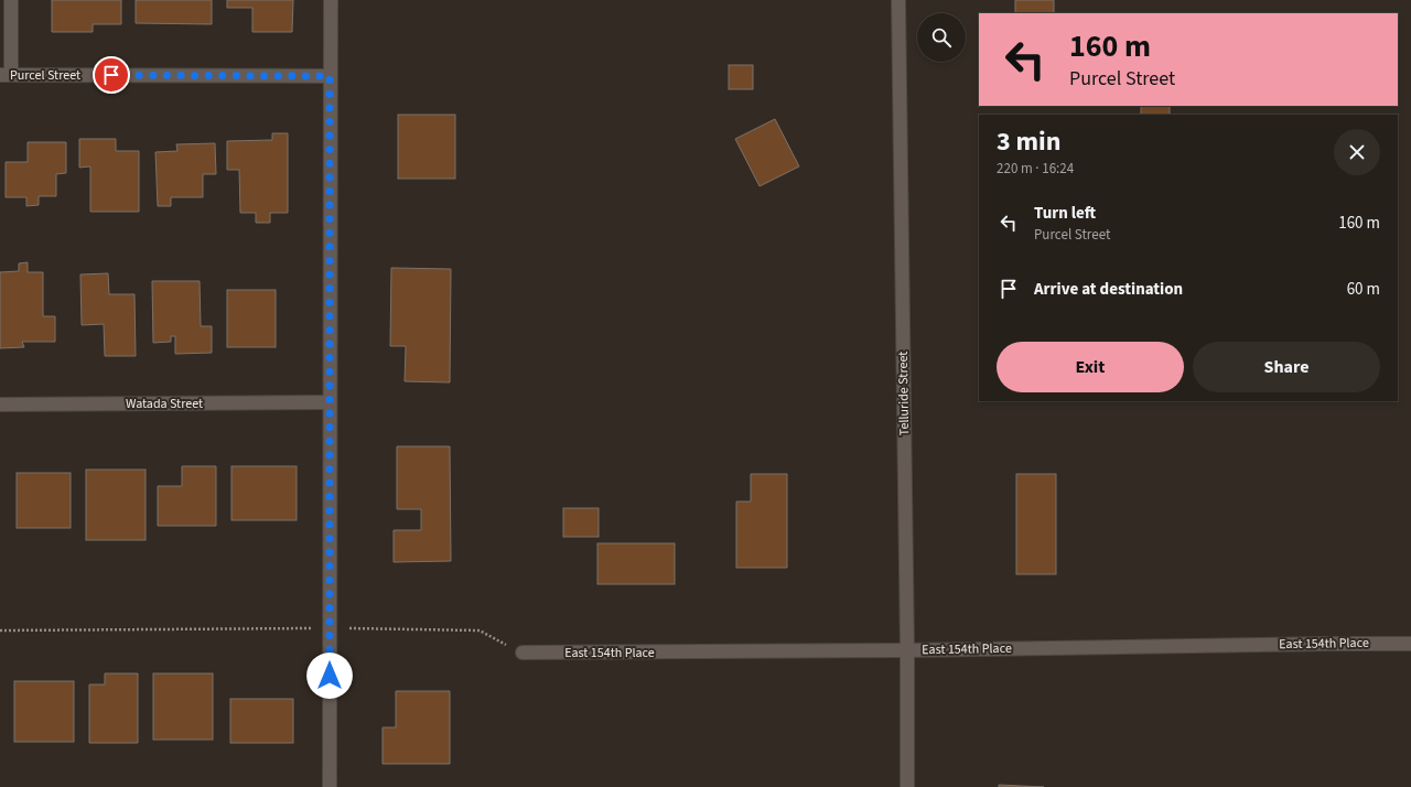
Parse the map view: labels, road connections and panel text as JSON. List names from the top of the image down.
{
  "streets": {
    "street": [
      "Purcel Street",
      "Telluride Street",
      "Watada Street",
      "East 154th Place"
    ]
  },
  "crossings": [
    ["Telluride Street", "East 154th Place"]
  ],
  "page": {
    "turn": ["160 m", "Purcel Street"],
    "heading": ["3 min", "220 m · 16:24"],
    "list": [
      {
        "name": "Turn left",
        "note": "Purcel Street",
        "value": "160 m"
      },
      {
        "name": "Arrive at destination",
        "value": "60 m"
      }
    ],
    "buttons": ["Exit", "Share"]
  }
}
